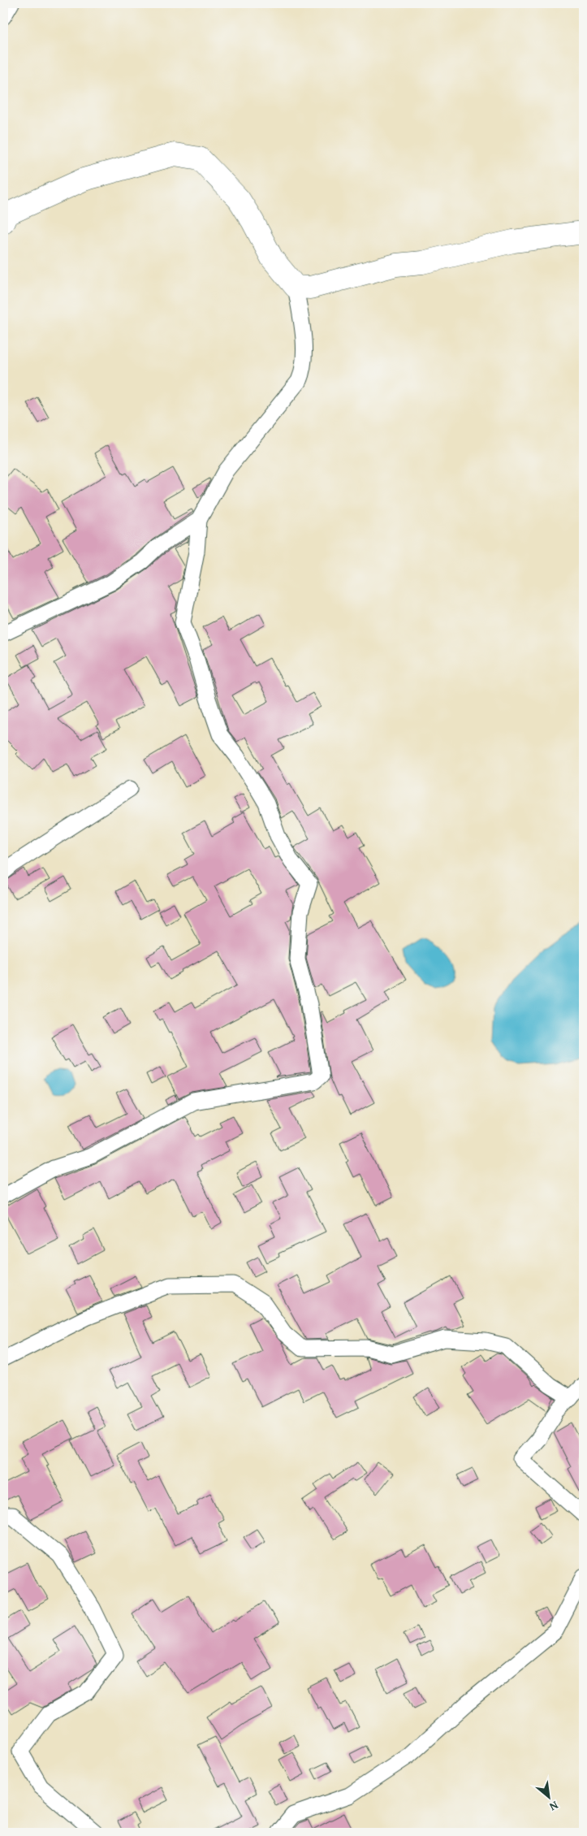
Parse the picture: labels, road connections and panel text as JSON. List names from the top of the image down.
{
  "north": "bottom right"
}
